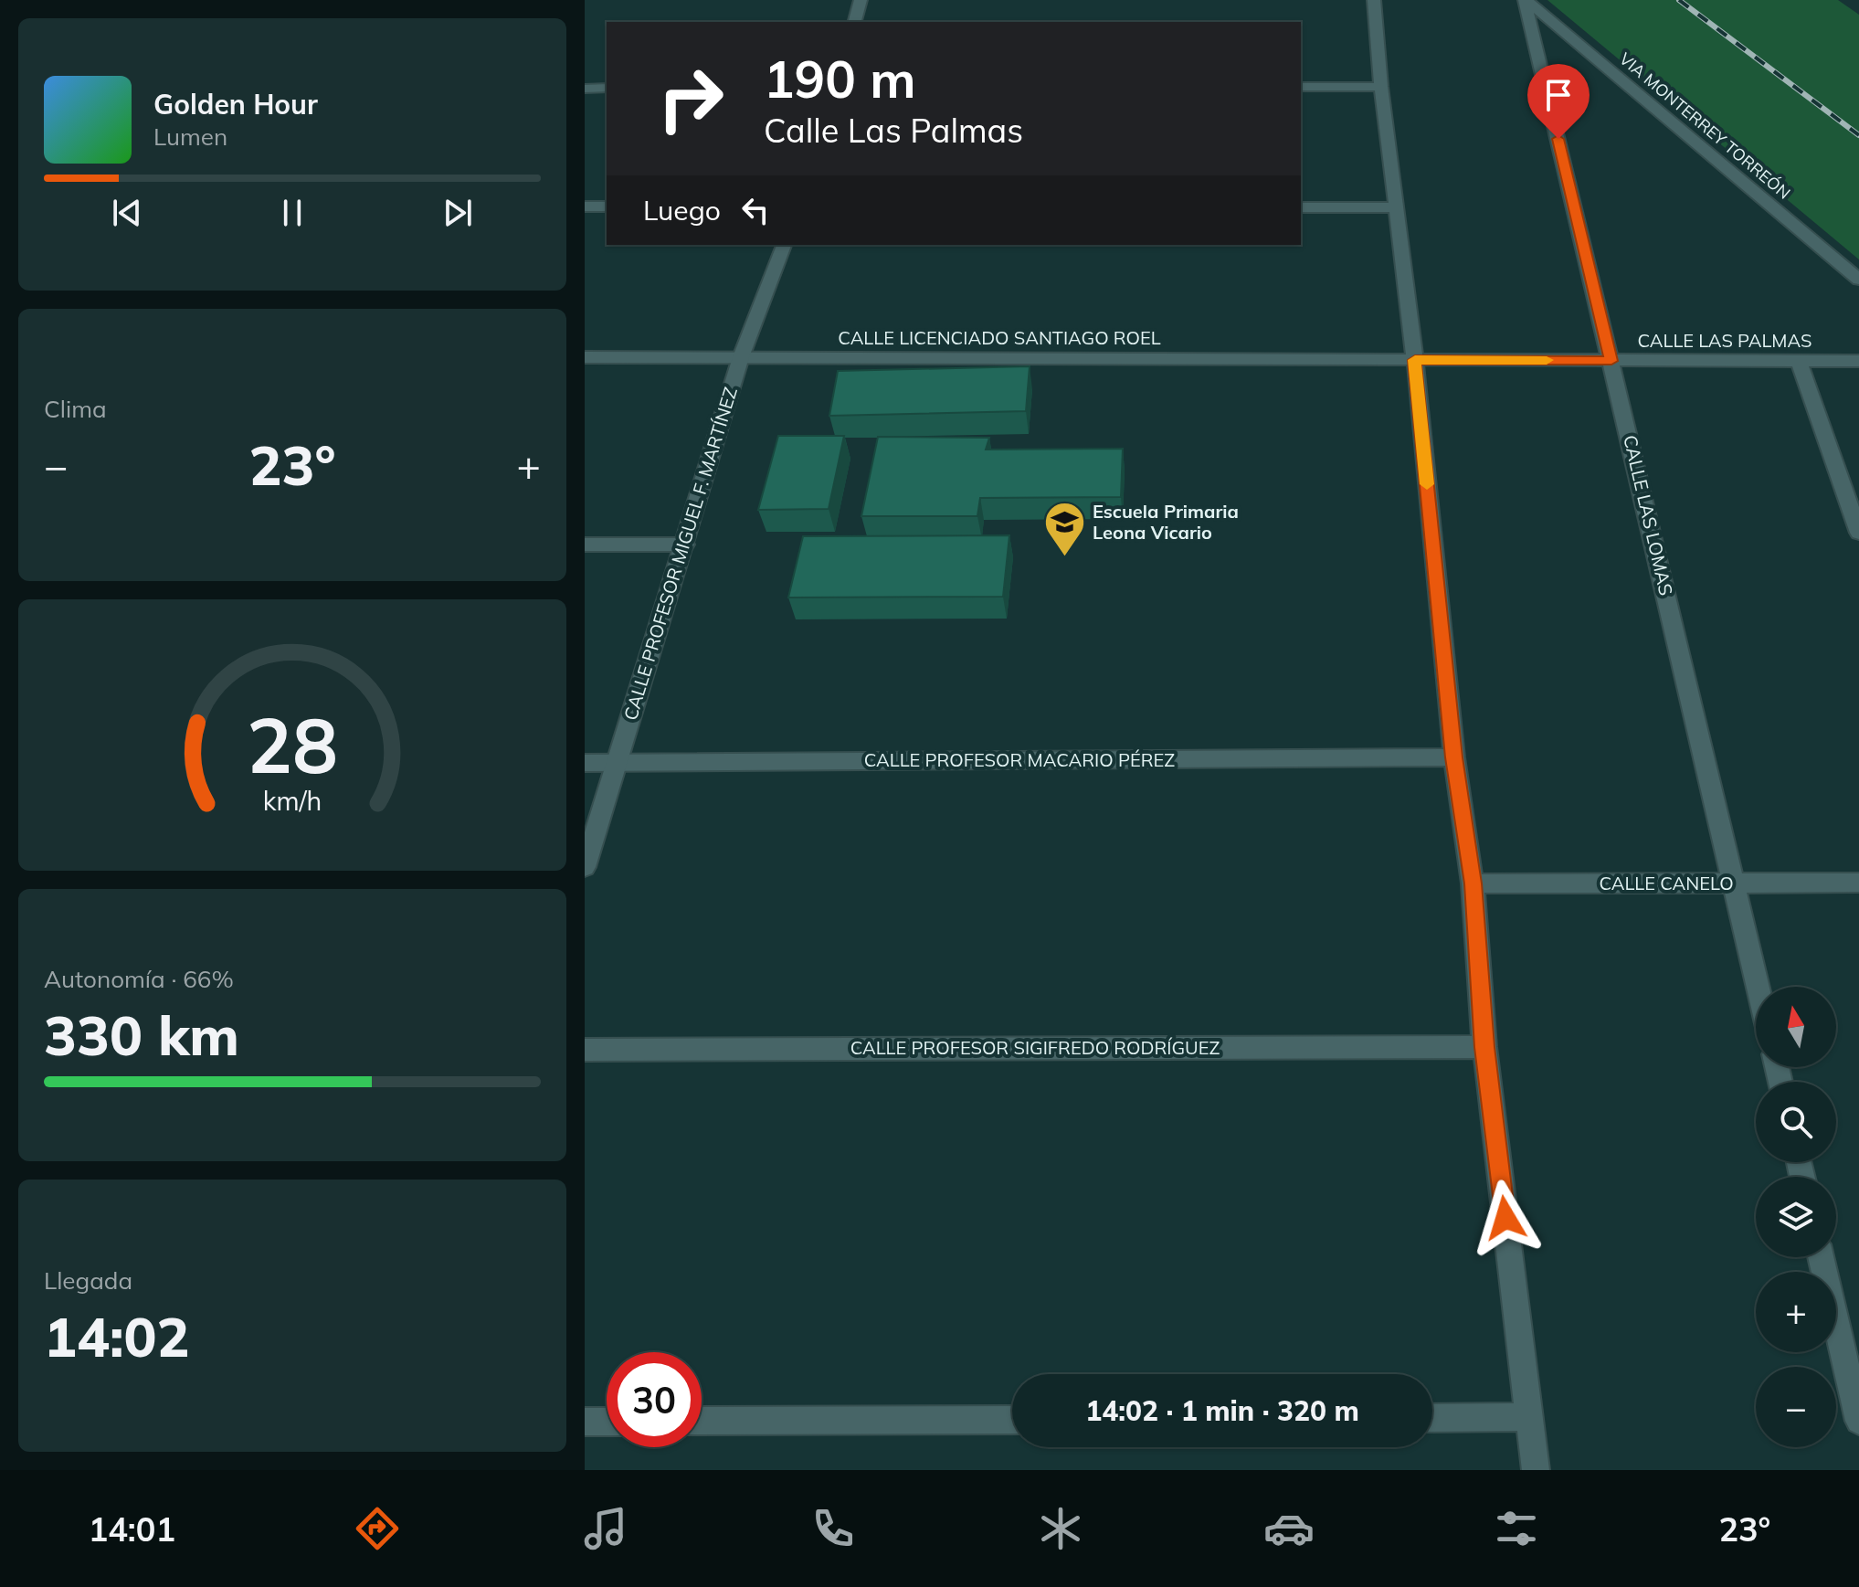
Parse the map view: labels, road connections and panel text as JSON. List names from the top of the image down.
{
  "streets": {
    "street": [
      "VIA MONTERREY TORREÓN",
      "CALLE LICENCIADO SANTIAGO ROEL",
      "CALLE LAS PALMAS",
      "CALLE LAS LOMAS",
      "CALLE PROFESOR MIGUEL F. MARTÍNEZ",
      "CALLE PROFESOR MACARIO PÉREZ",
      "CALLE CANELO",
      "CALLE PROFESOR SIGIFREDO RODRÍGUEZ"
    ]
  },
  "crossings": [
    ["VIA MONTERREY TORREÓN", "CALLE LAS LOMAS"],
    ["CALLE LICENCIADO SANTIAGO ROEL", "CALLE LAS PALMAS"],
    ["CALLE LICENCIADO SANTIAGO ROEL", "CALLE PROFESOR MIGUEL F. MARTÍNEZ"],
    ["CALLE LAS PALMAS", "CALLE LAS LOMAS"],
    ["CALLE LAS LOMAS", "CALLE CANELO"],
    ["CALLE PROFESOR MIGUEL F. MARTÍNEZ", "CALLE PROFESOR MACARIO PÉREZ"]
  ],
  "places": {
    "school or university": ["Escuela Primaria Leona Vicario"]
  },
  "north": "top",
  "page": {
    "turn": ["190 m", "Calle Las Palmas"],
    "song": ["Golden Hour", "Lumen"],
    "then": "Luego",
    "tile": [
      "Clima",
      ["Autonomía · 66%", "330 km"],
      ["Llegada", "14:02"]
    ],
    "heat": ["−", "23°", "+"],
    "map_buttons": ["+", "−"],
    "limit": "30",
    "trip": "14:02 · 1 min · 320 m",
    "tabs": ["14:01", "23°"],
    "gauge": ["28", "km/h"]
  }
}
